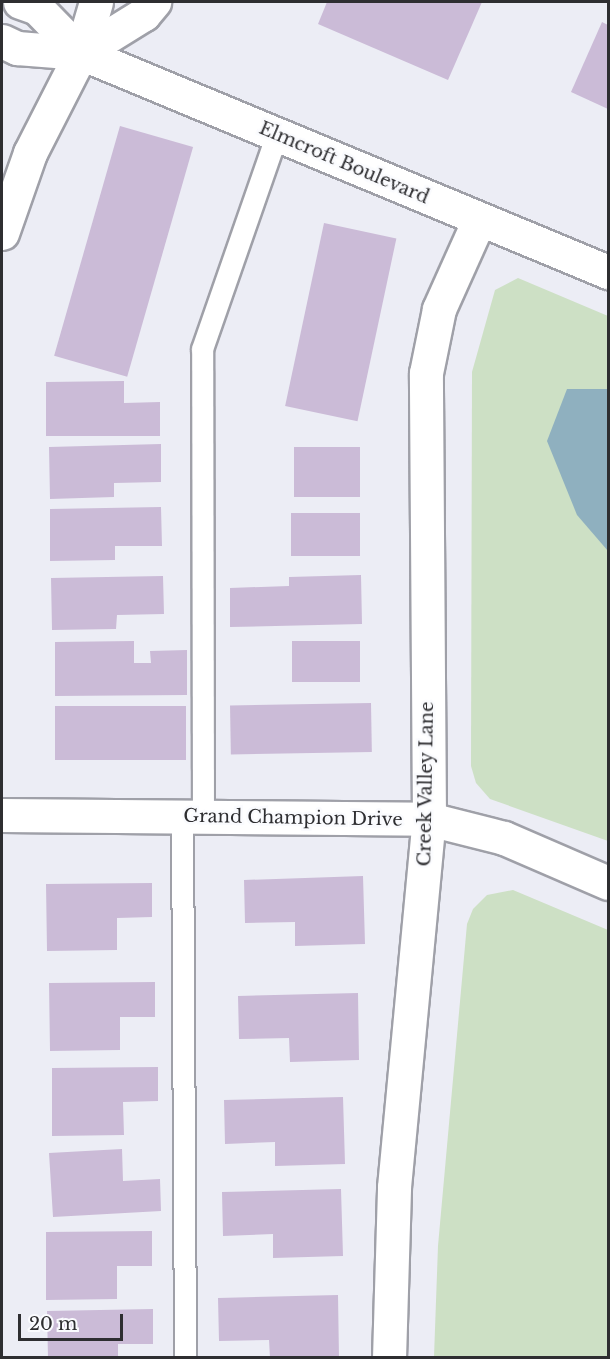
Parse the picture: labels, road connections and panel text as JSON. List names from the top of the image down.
{
  "streets": {
    "street": ["Elmcroft Boulevard", "Creek Valley Lane", "Grand Champion Drive"]
  },
  "crossings": [
    ["Elmcroft Boulevard", "Creek Valley Lane"],
    ["Creek Valley Lane", "Grand Champion Drive"]
  ],
  "scale_bar": "20 m"
}
